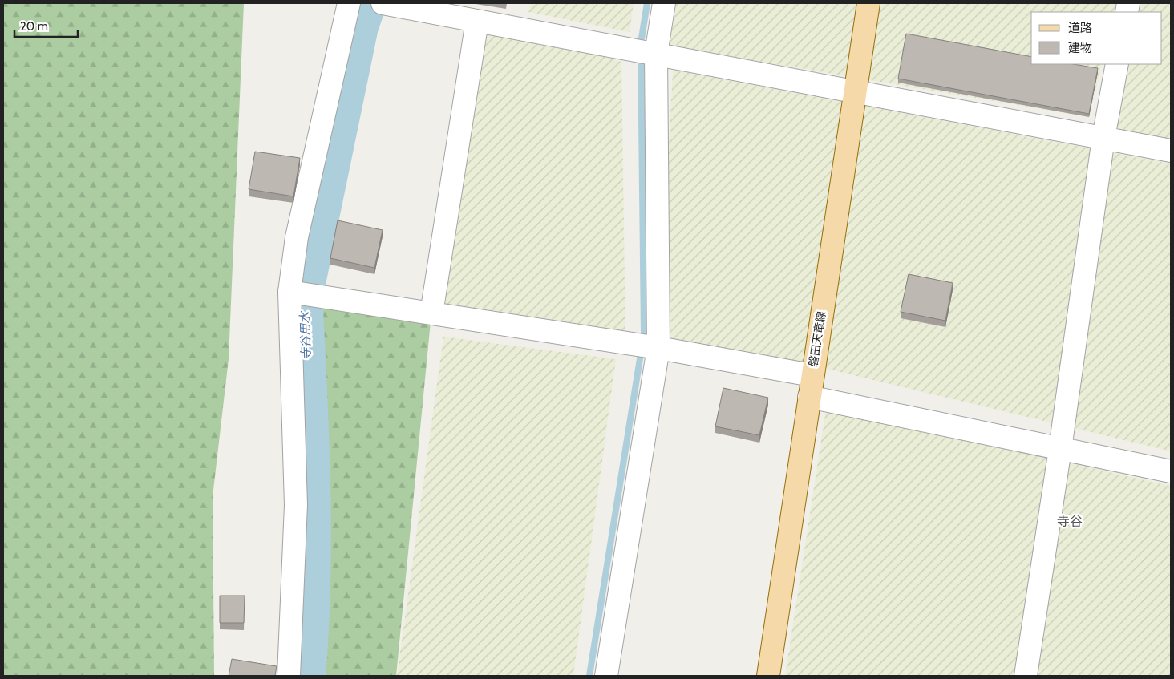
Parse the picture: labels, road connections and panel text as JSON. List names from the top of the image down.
{
  "streets": {
    "main road": ["磐田天竜線"]
  },
  "districts": ["寺谷"],
  "water": ["寺谷用水"],
  "legend": ["道路", "建物"],
  "scale_bar": "20 m"
}
